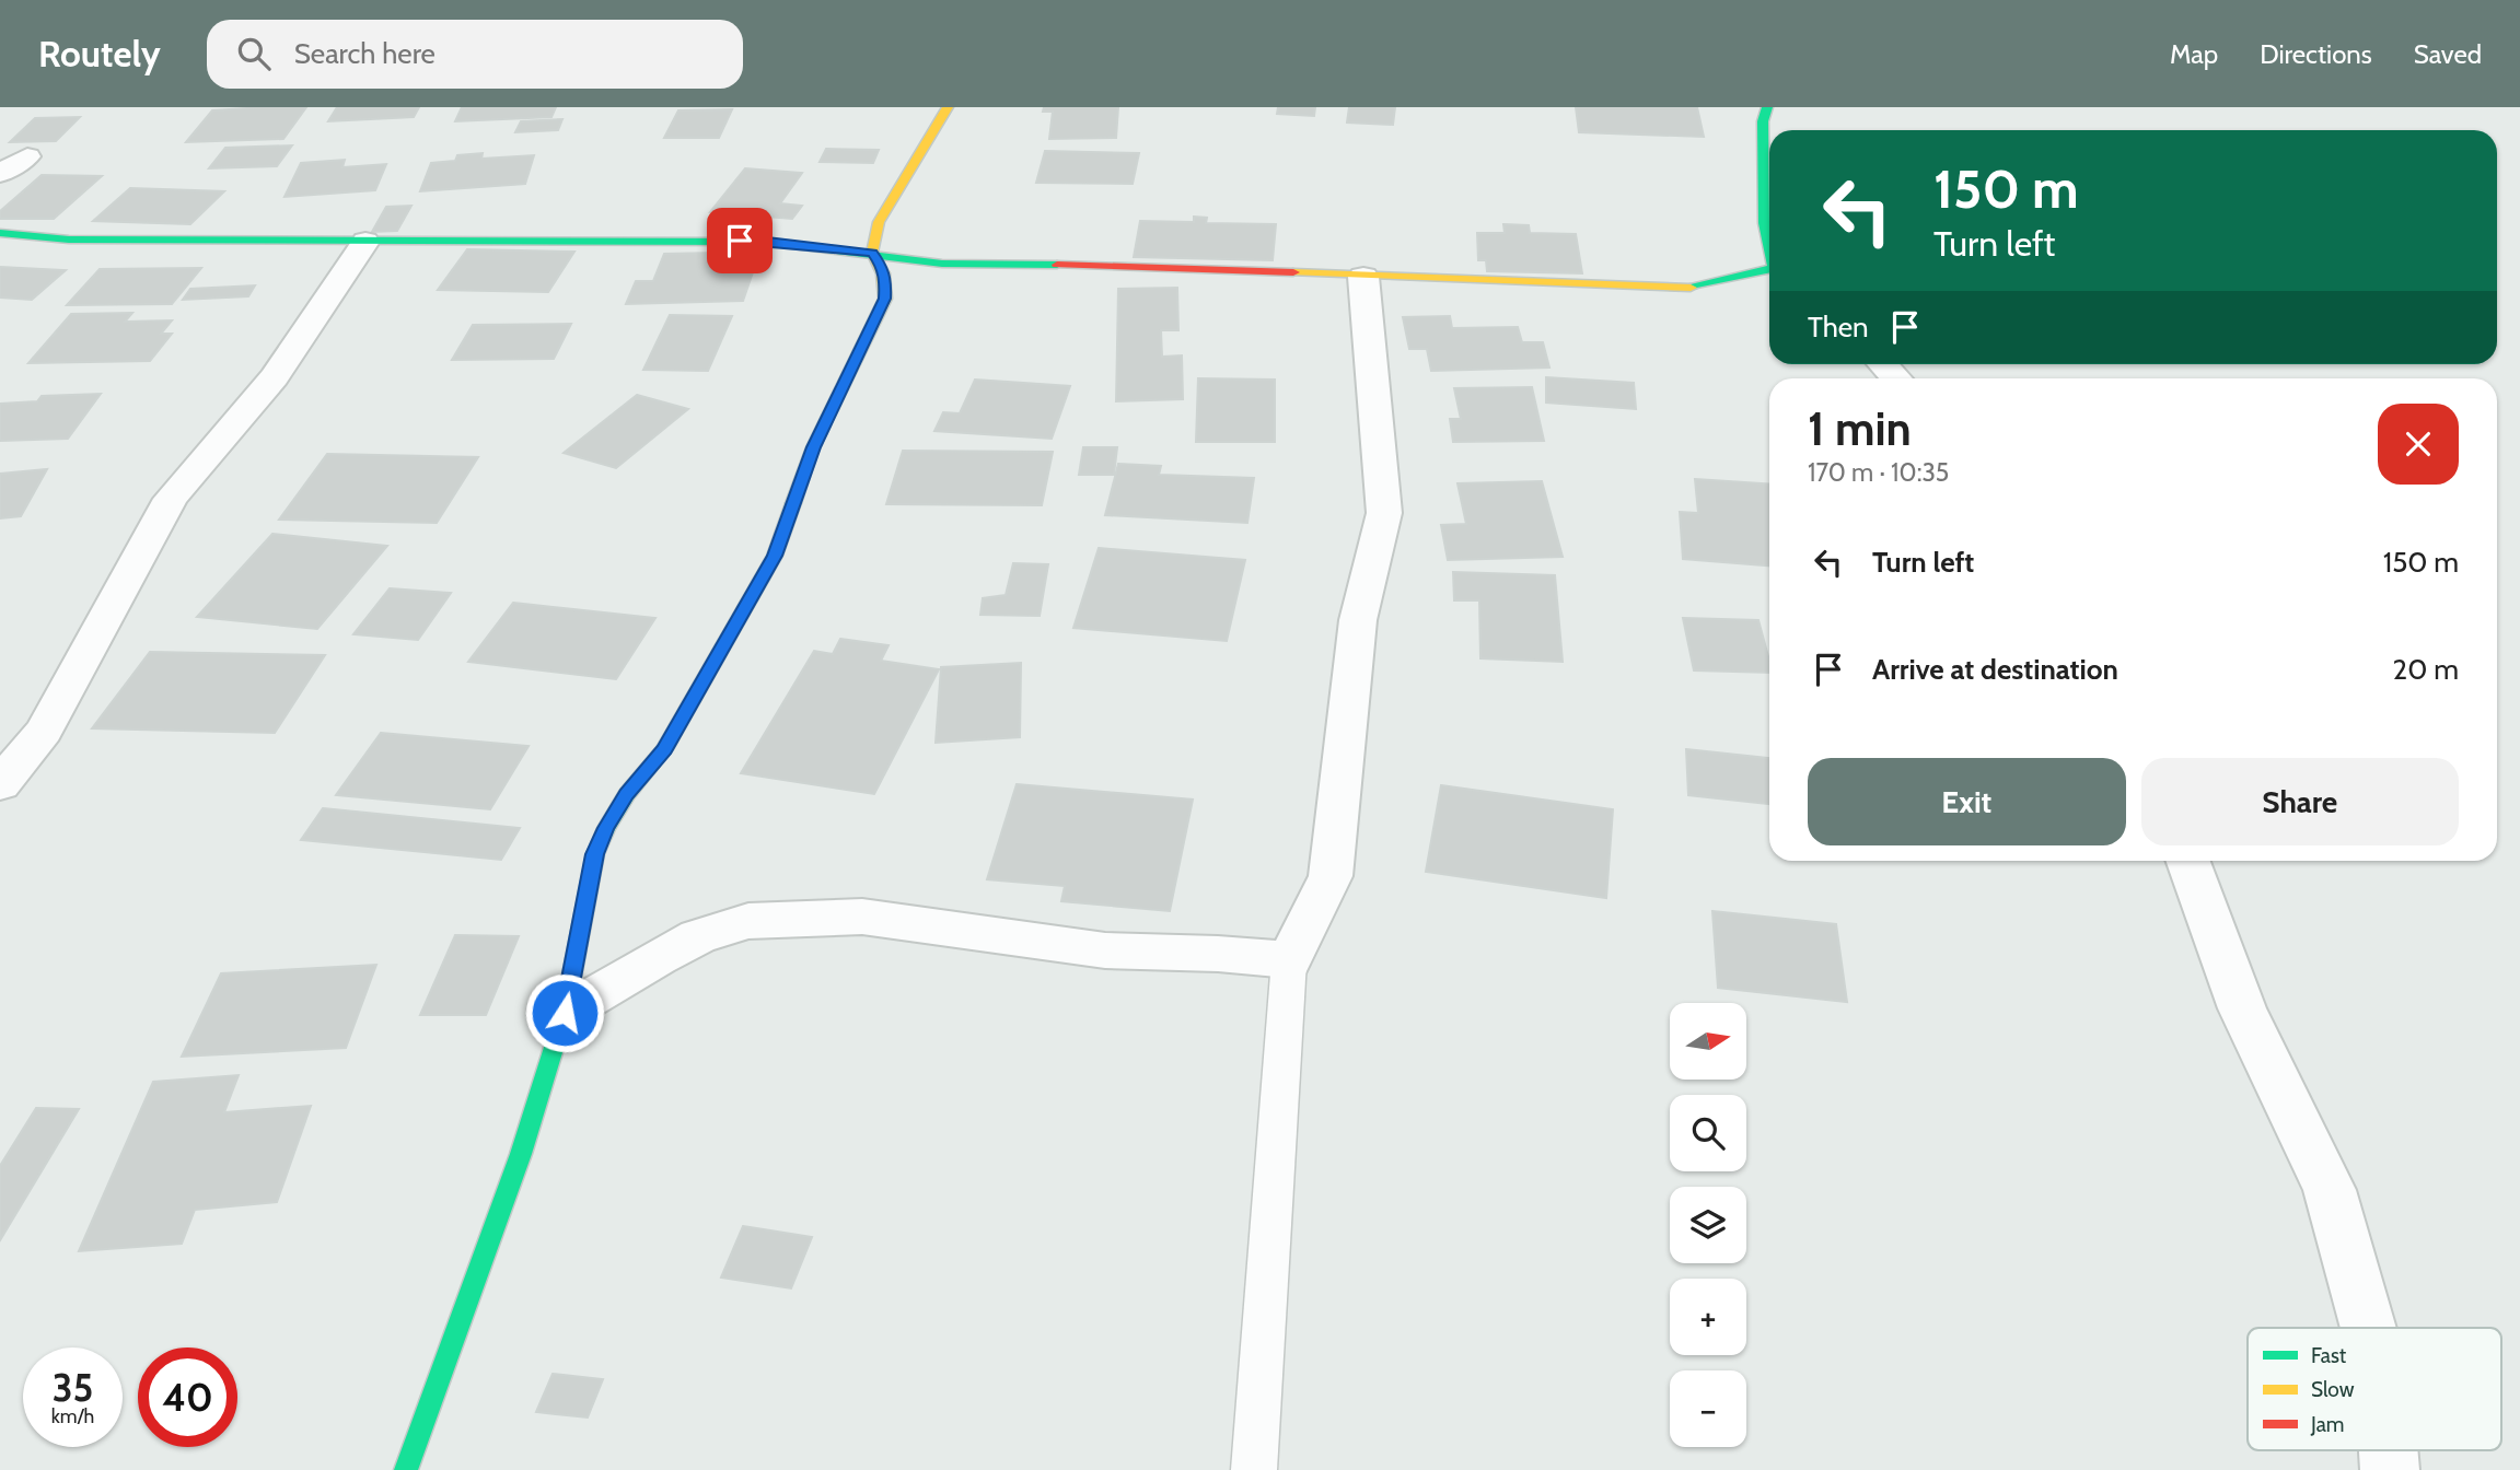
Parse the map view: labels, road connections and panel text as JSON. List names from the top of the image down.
{
  "legend": ["Fast", "Slow", "Jam"],
  "north": "right",
  "page": {
    "header": "Routely",
    "search": "Search here",
    "nav": ["Map", "Directions", "Saved"],
    "turn": ["150 m", "Turn left"],
    "then": "Then",
    "heading": ["1 min", "170 m · 10:35"],
    "list": [
      {
        "name": "Turn left",
        "value": "150 m"
      },
      {
        "name": "Arrive at destination",
        "value": "20 m"
      }
    ],
    "buttons": ["Exit", "Share"],
    "map_buttons": ["+", "−"],
    "speed": "35 km/h",
    "limit": "40"
  }
}
